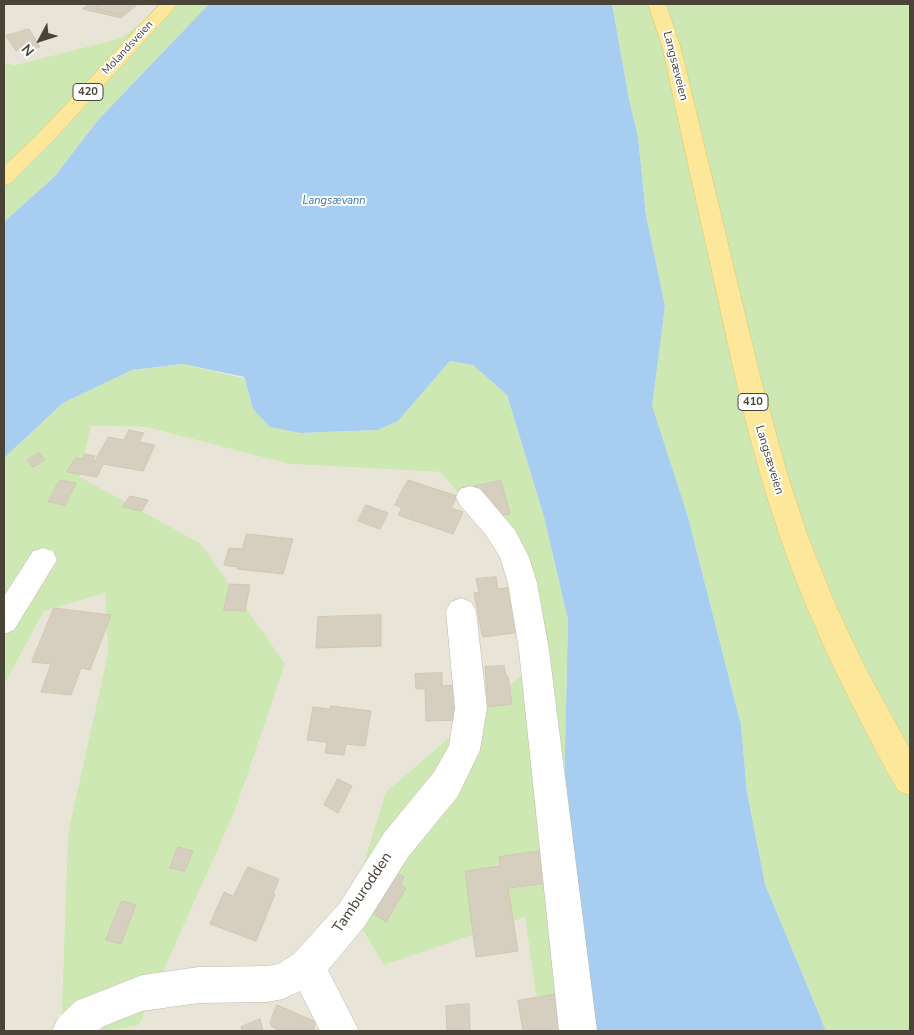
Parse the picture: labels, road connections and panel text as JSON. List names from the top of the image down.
{
  "streets": {
    "main road": [
      "Molandsveien",
      "Langsæveien",
      "420",
      "410"
    ],
    "street": ["Tamburodden"]
  },
  "water": ["Langsævann"],
  "north": "bottom left"
}
